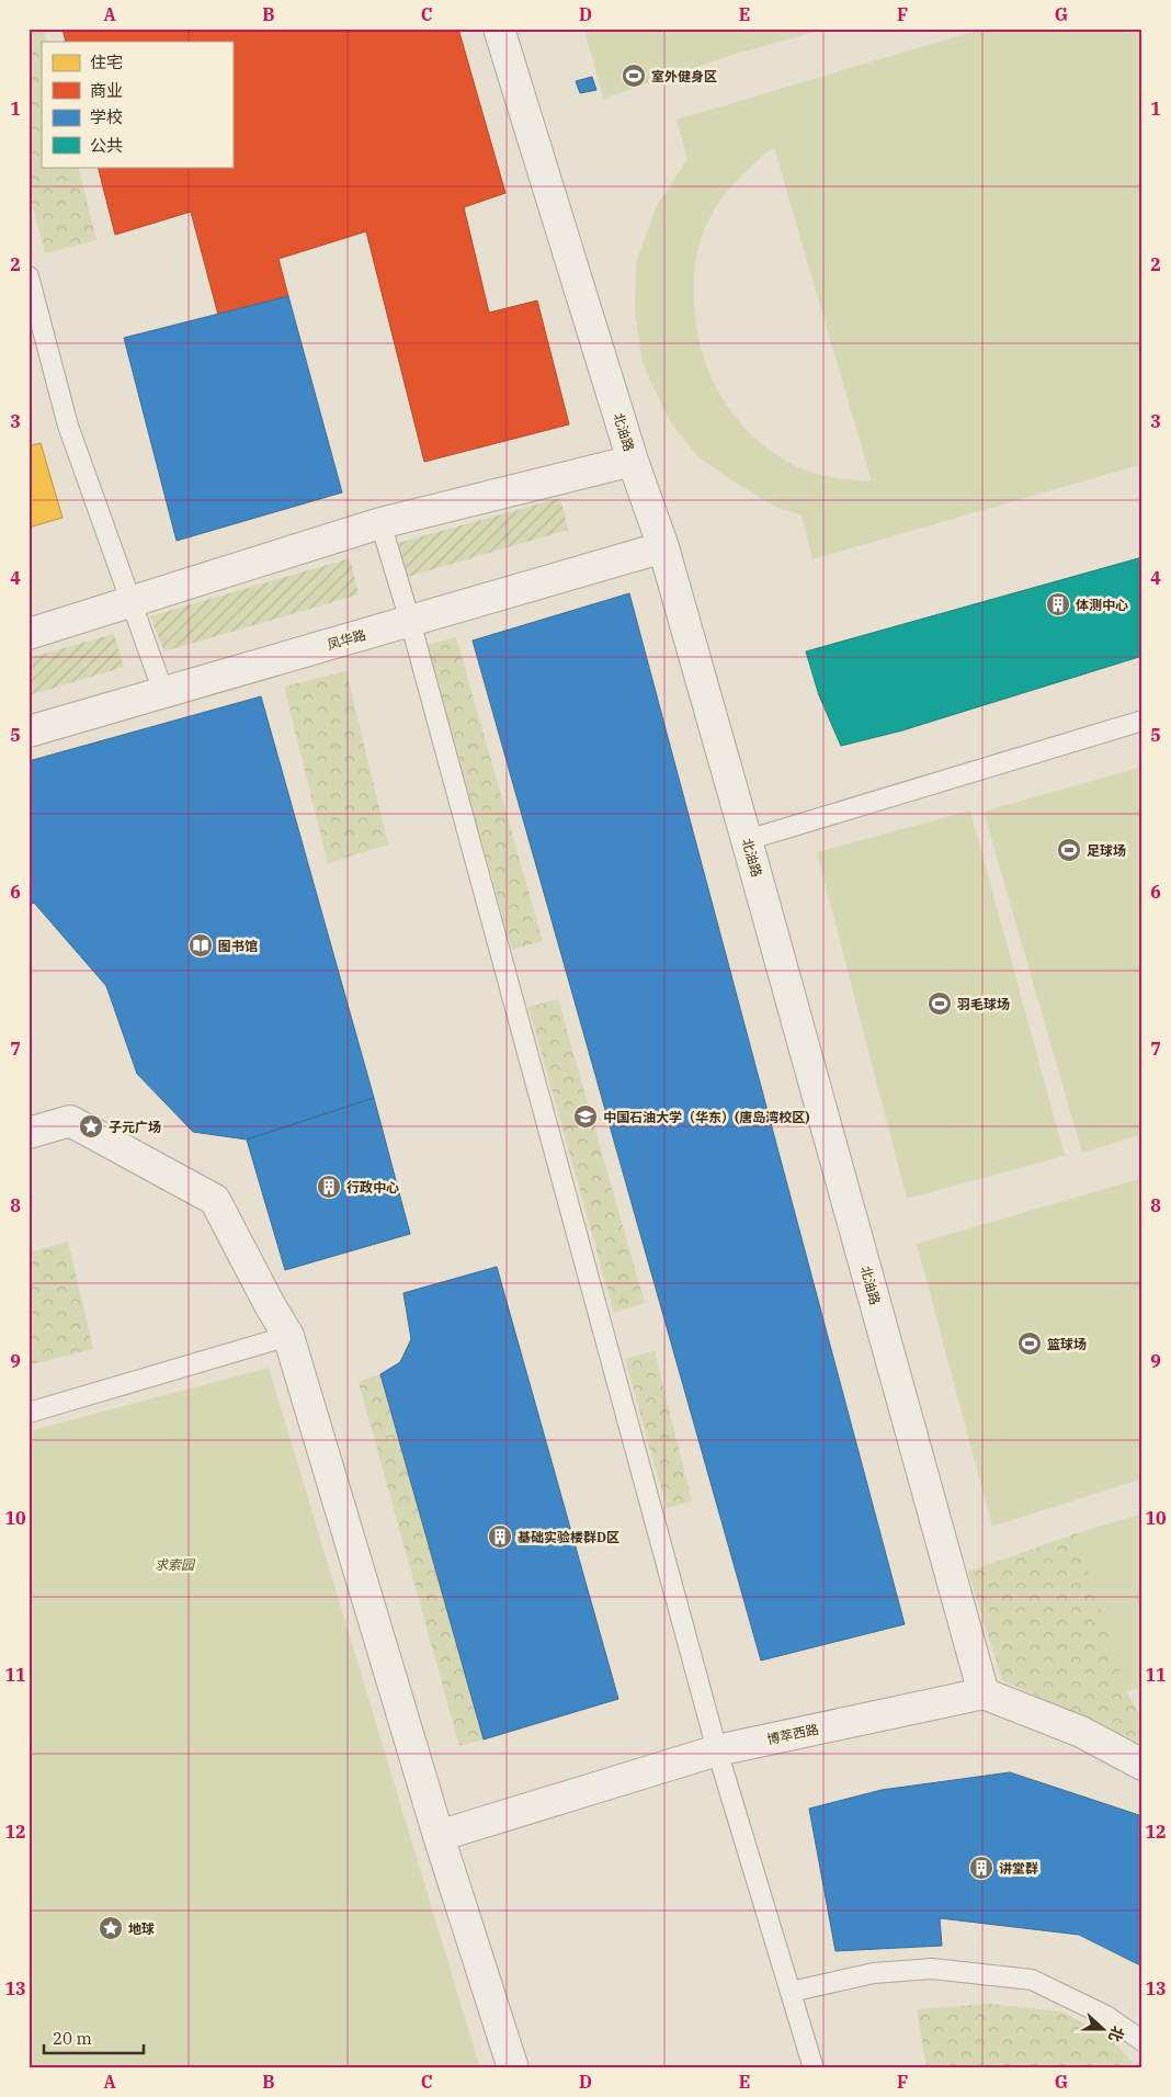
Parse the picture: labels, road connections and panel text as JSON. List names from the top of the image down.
{
  "streets": {
    "street": ["北油路", "凤华路", "博萃西路"]
  },
  "crossings": [
    ["北油路", "凤华路"],
    ["北油路", "博萃西路"]
  ],
  "parks": ["求索园"],
  "places": {
    "sports": [
      "室外健身区",
      "足球场",
      "羽毛球场",
      "篮球场"
    ],
    "building": [
      "体测中心",
      "行政中心",
      "基础实验楼群D区",
      "讲堂群"
    ],
    "library": ["图书馆"],
    "school or university": ["中国石油大学（华东）(唐岛湾校区)"],
    "place": ["子元广场", "地球"]
  },
  "legend": [
    "住宅",
    "商业",
    "学校",
    "公共"
  ],
  "scale_bar": "20 m",
  "north": "right",
  "grid": {
    "columns": [
      "A",
      "B",
      "C",
      "D",
      "E",
      "F",
      "G"
    ],
    "rows": [
      "1",
      "2",
      "3",
      "4",
      "5",
      "6",
      "7",
      "8",
      "9",
      "10",
      "11",
      "12",
      "13"
    ]
  }
}
